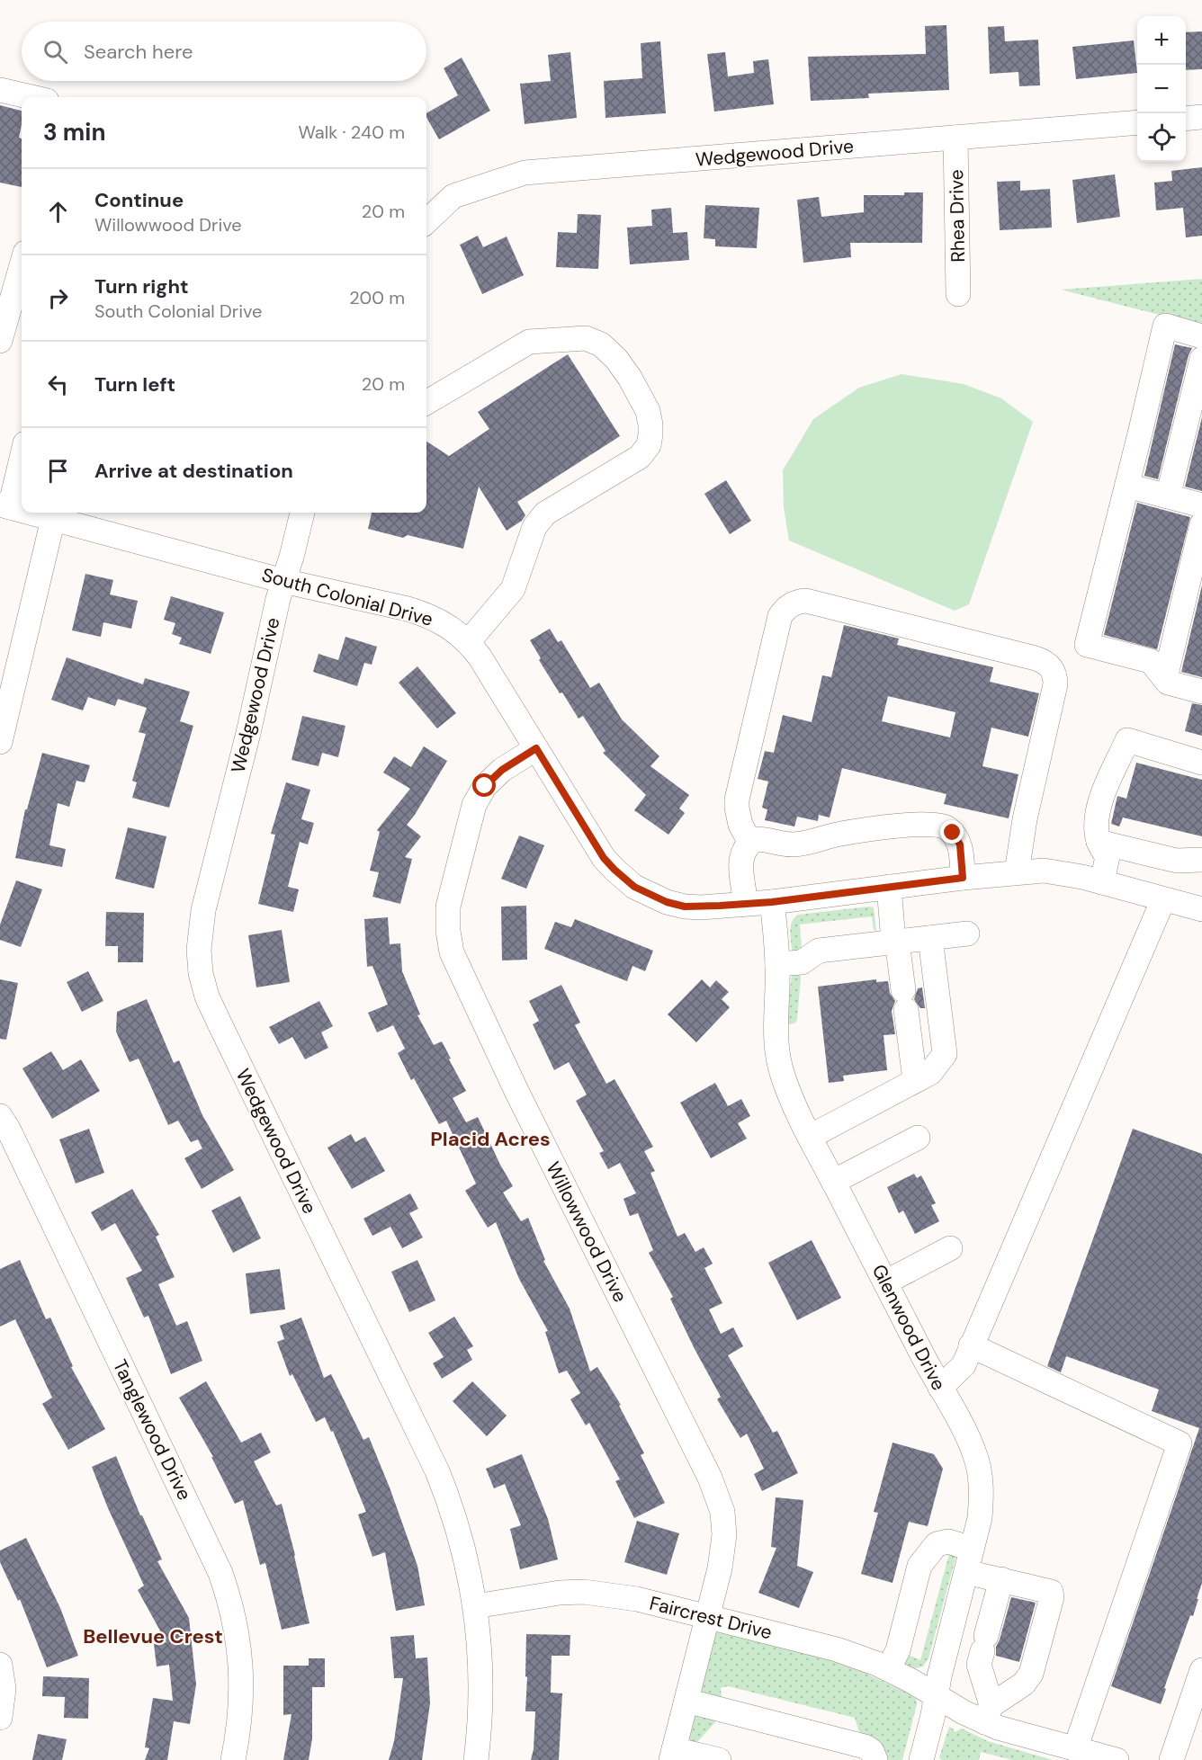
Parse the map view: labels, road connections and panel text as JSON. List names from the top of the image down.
{
  "streets": {
    "street": [
      "Wedgewood Drive",
      "Rhea Drive",
      "South Colonial Drive",
      "Willowwood Drive",
      "Glenwood Drive",
      "Tanglewood Drive",
      "Faircrest Drive"
    ]
  },
  "crossings": [
    ["Wedgewood Drive", "Rhea Drive"],
    ["Wedgewood Drive", "South Colonial Drive"],
    ["Wedgewood Drive", "Faircrest Drive"],
    ["South Colonial Drive", "Willowwood Drive"],
    ["South Colonial Drive", "Glenwood Drive"],
    ["Willowwood Drive", "Faircrest Drive"],
    ["Glenwood Drive", "Faircrest Drive"]
  ],
  "districts": ["Placid Acres", "Bellevue Crest"],
  "page": {
    "map_buttons": ["+", "−"],
    "search": "Search here",
    "heading": ["3 min", "Walk · 240 m"],
    "list": [
      ["Continue", "Willowwood Drive", "20 m"],
      ["Turn right", "South Colonial Drive", "200 m"],
      ["Turn left", "20 m"],
      "Arrive at destination"
    ]
  }
}
